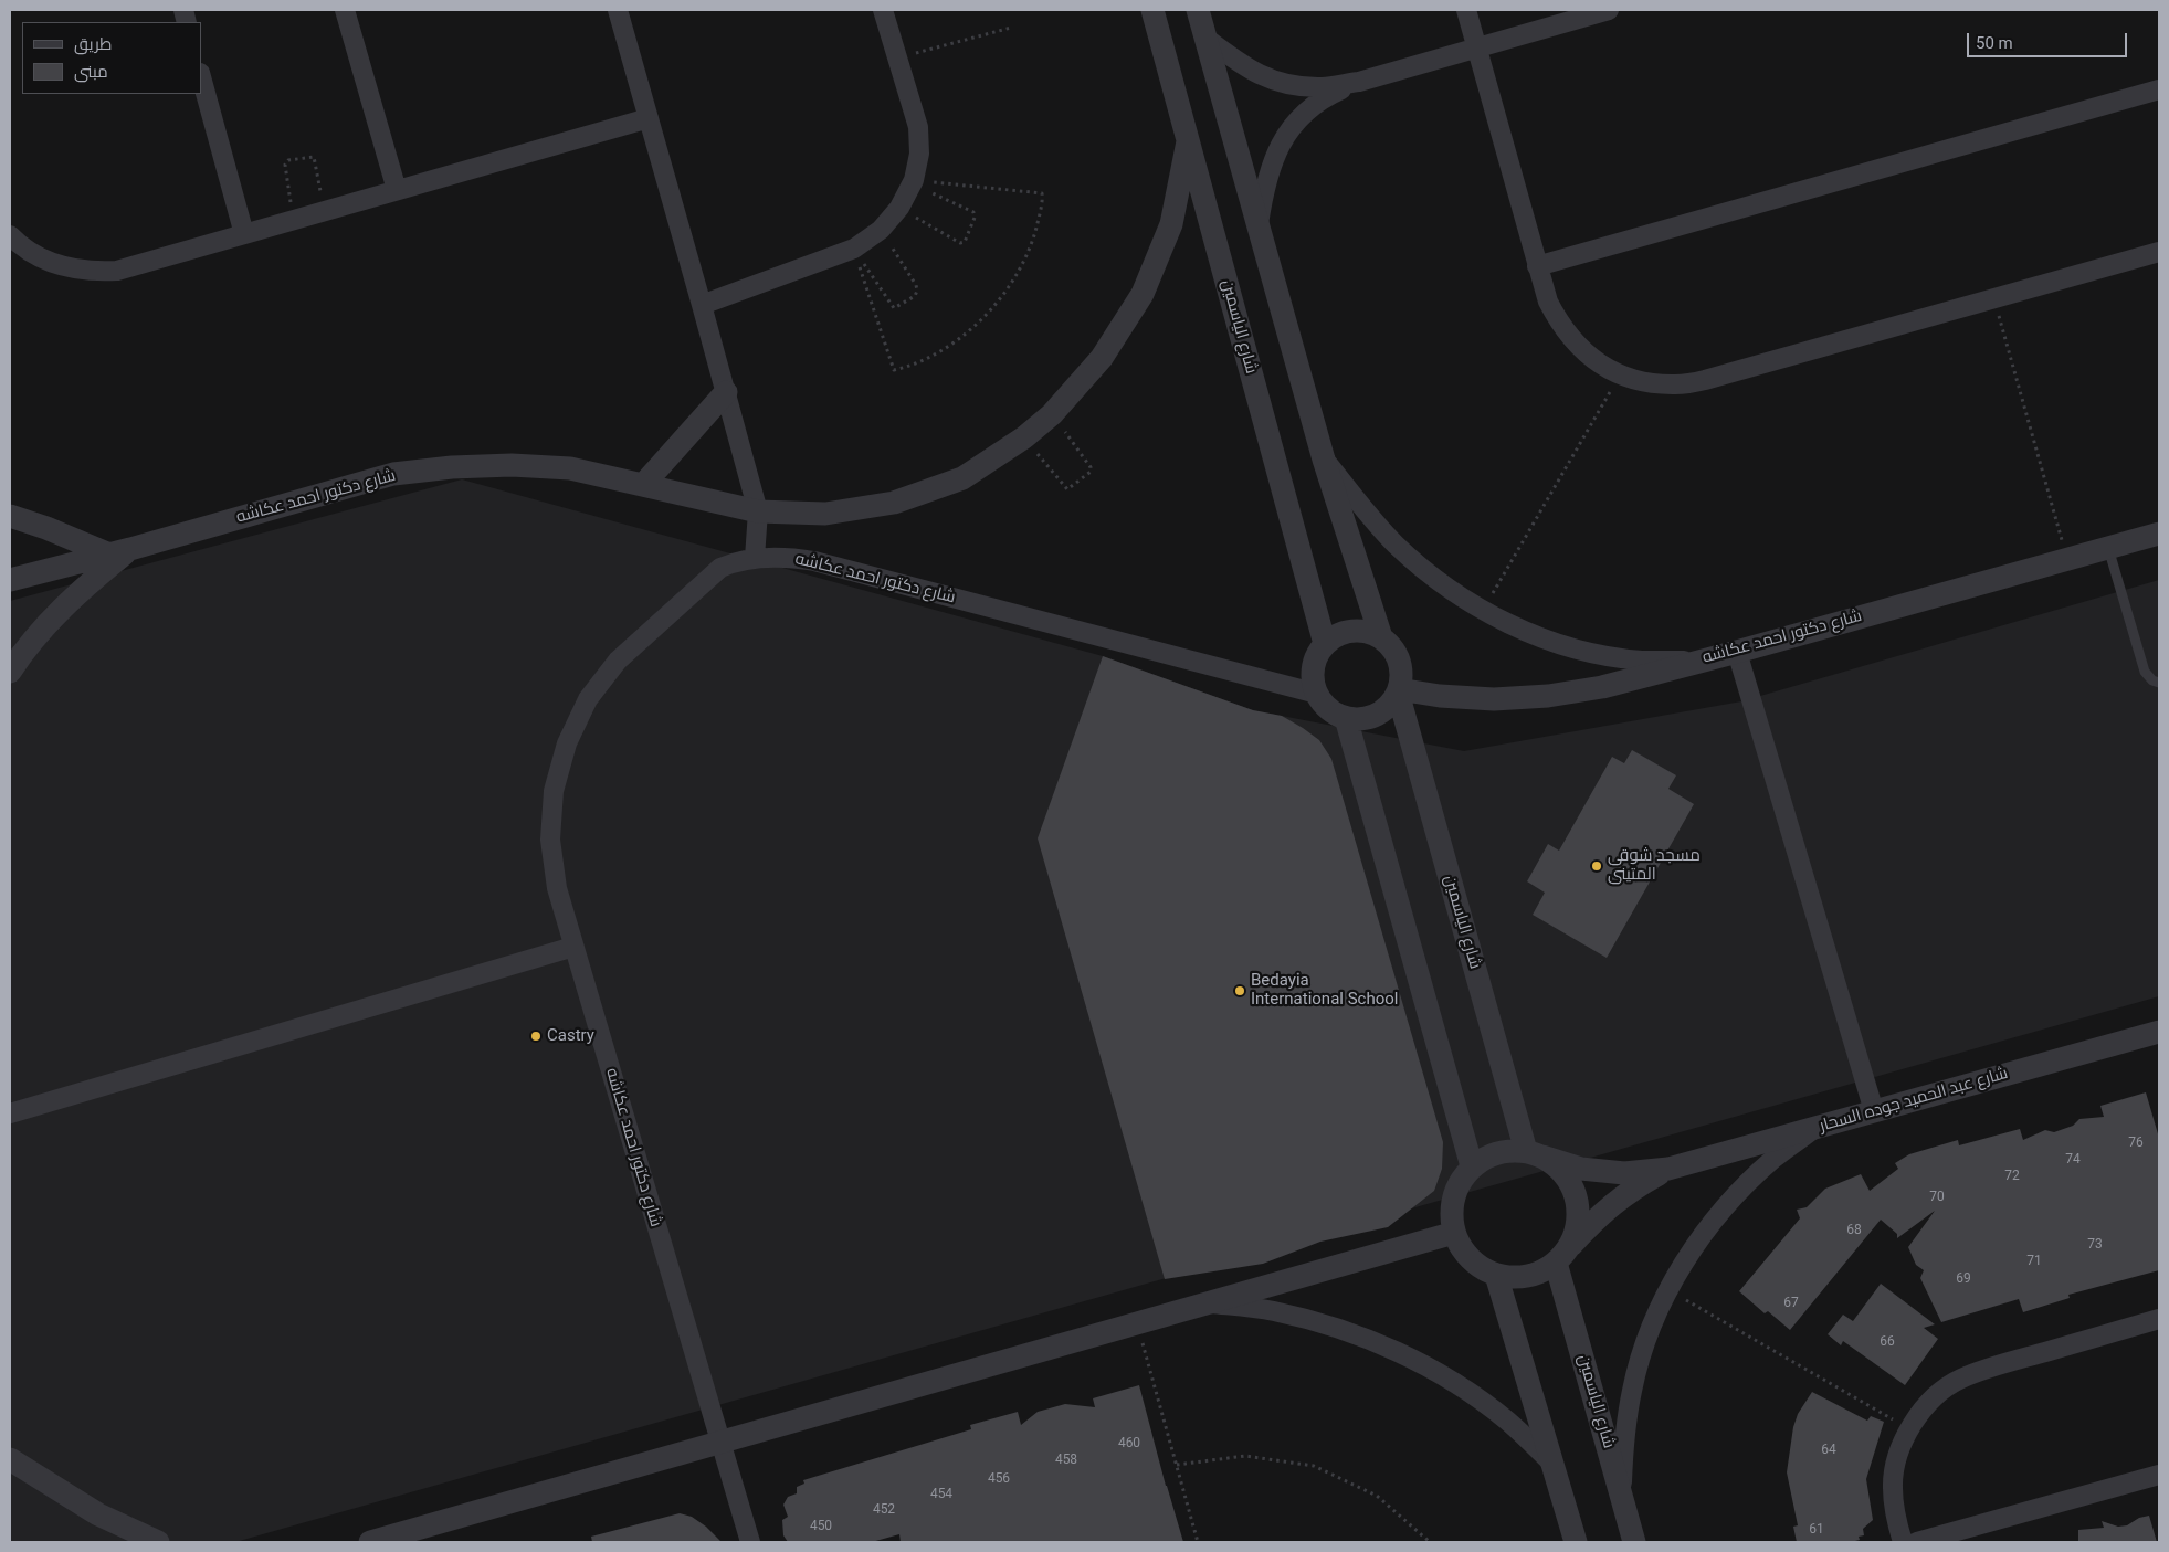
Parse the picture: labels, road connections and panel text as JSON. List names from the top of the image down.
{
  "streets": {
    "street": ["شارع الياسمين", "شارع دكتور احمد عكاشه", "شارع عبد الحميد جوده السحار"]
  },
  "crossings": [
    ["شارع الياسمين", "شارع دكتور احمد عكاشه"],
    ["شارع الياسمين", "شارع عبد الحميد جوده السحار"]
  ],
  "places": ["مسجد شوقى المتينى", "Bedayia International School", "Castry"],
  "house_numbers": [
    "76",
    "74",
    "72",
    "70",
    "68",
    "73",
    "71",
    "69",
    "67",
    "66",
    "460",
    "64",
    "458",
    "456",
    "454",
    "452",
    "450",
    "61"
  ],
  "legend": ["طريق", "مبنى"],
  "scale_bar": "50 m"
}
